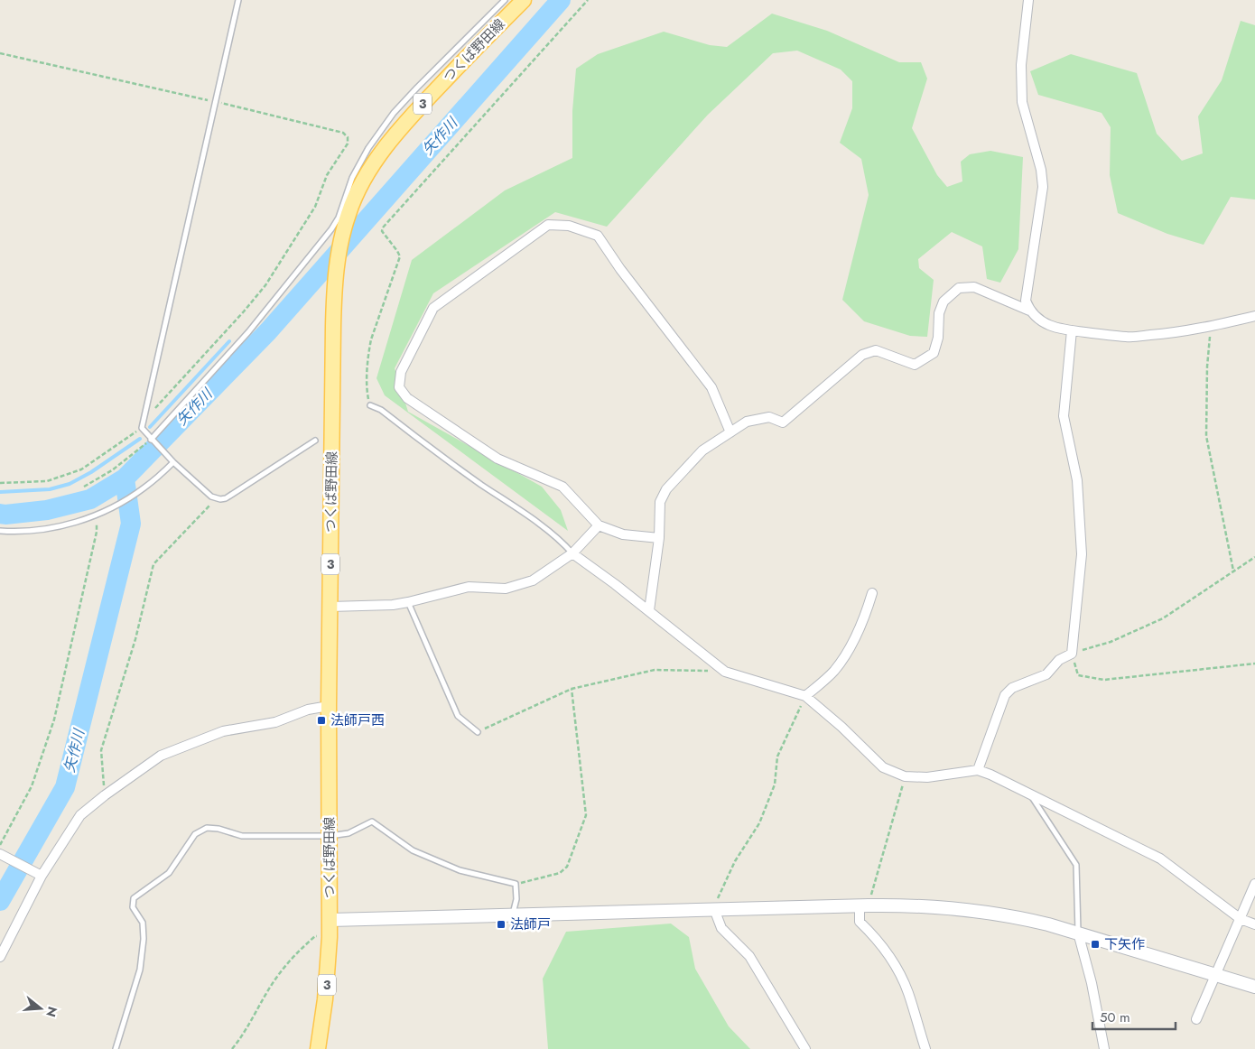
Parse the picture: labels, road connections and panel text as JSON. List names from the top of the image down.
{
  "streets": {
    "main road": ["つくば野田線", "3"]
  },
  "water": ["矢作川"],
  "places": {
    "transit": ["法師戸西", "法師戸", "下矢作"]
  },
  "scale_bar": "50 m",
  "north": "right"
}
